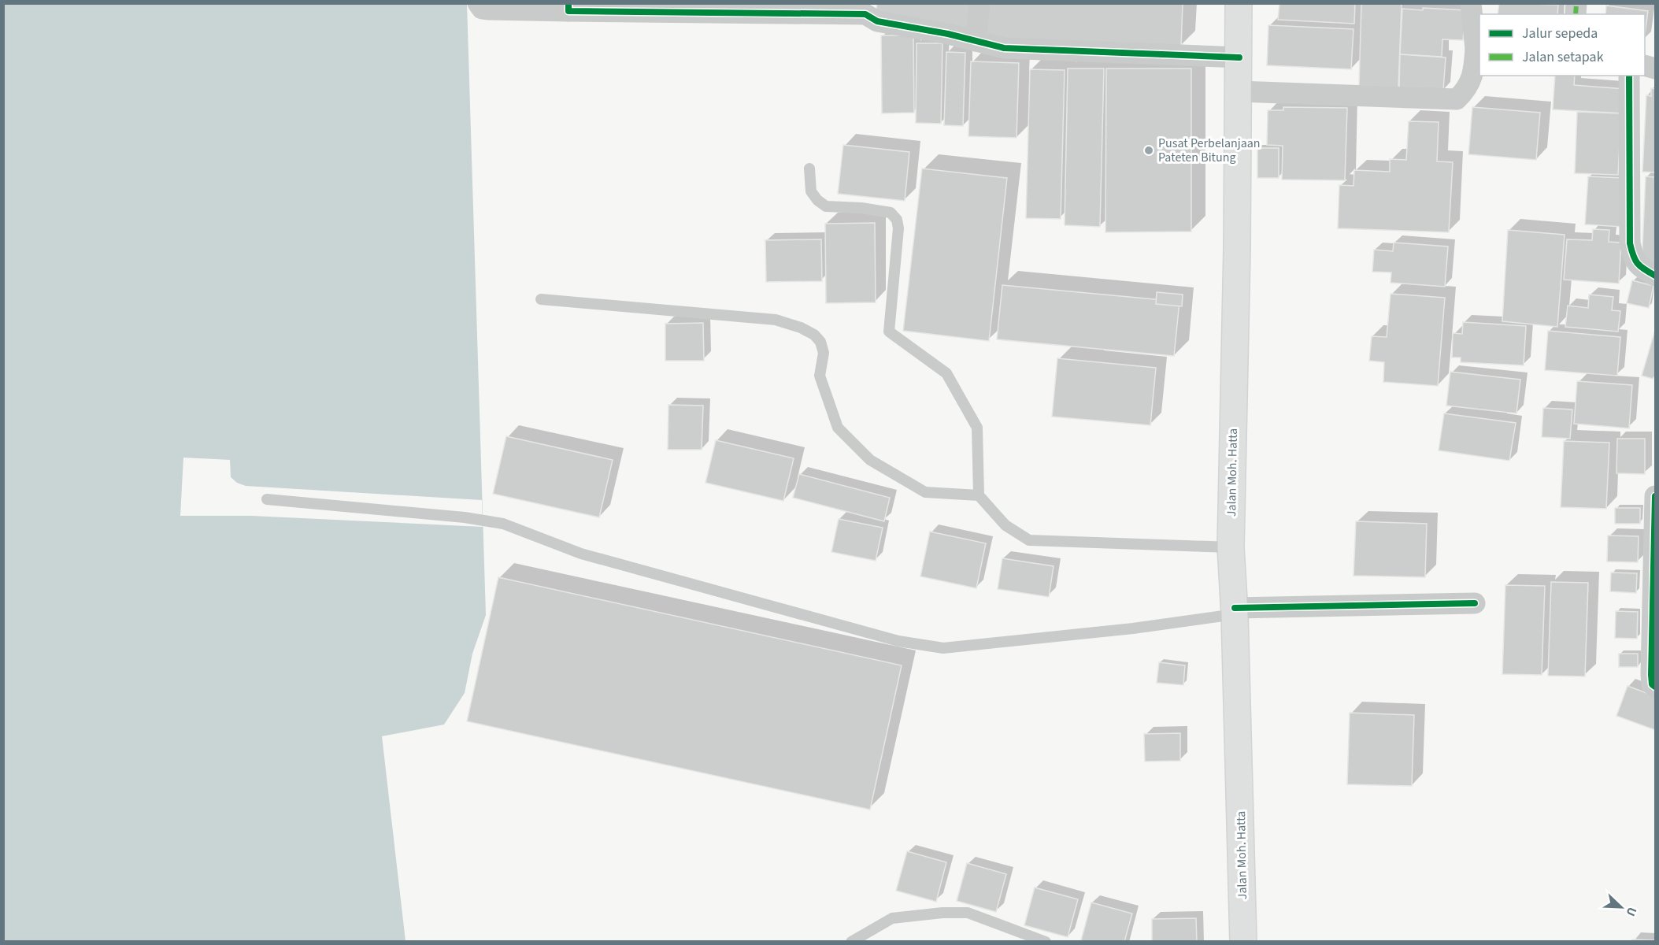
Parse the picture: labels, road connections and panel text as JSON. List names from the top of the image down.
{
  "streets": {
    "highway": ["Jalan Moh. Hatta"]
  },
  "places": ["Pusat Perbelanjaan Pateten Bitung"],
  "legend": ["Jalur sepeda", "Jalan setapak"],
  "north": "bottom right"
}
